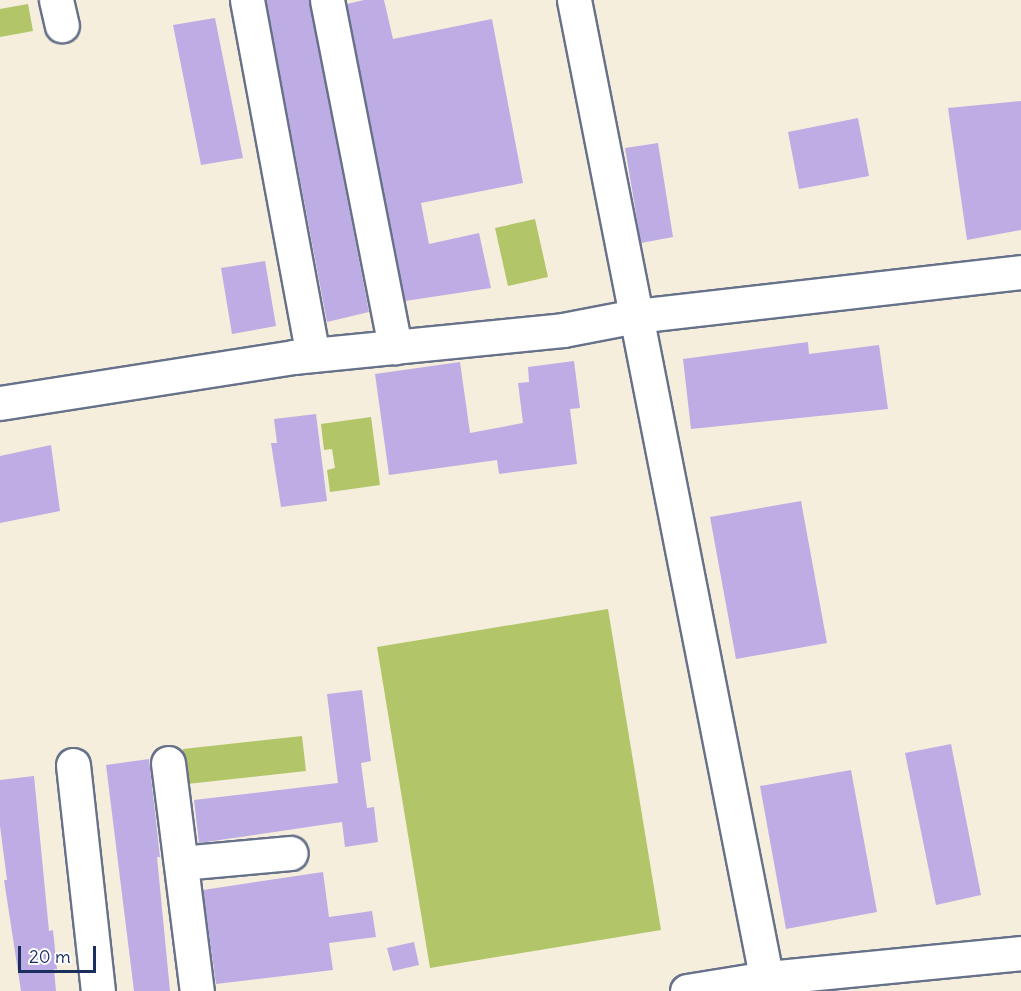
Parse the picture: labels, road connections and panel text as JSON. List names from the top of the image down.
{
  "scale_bar": "20 m"
}
